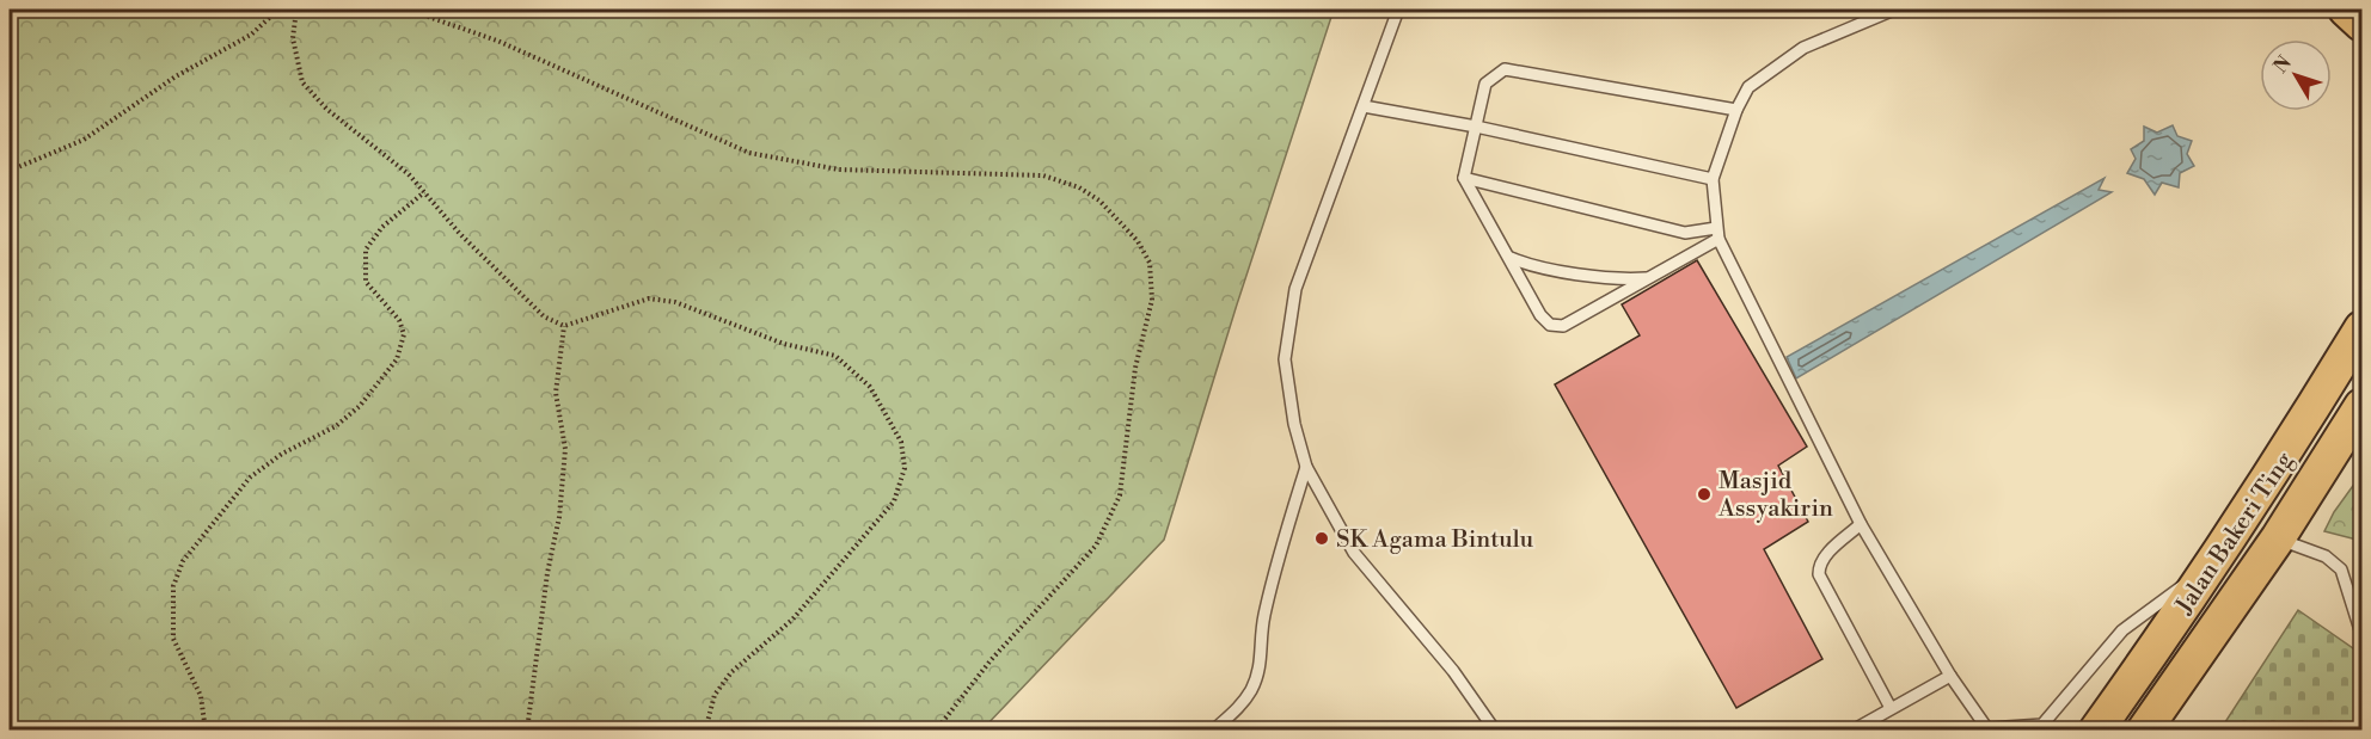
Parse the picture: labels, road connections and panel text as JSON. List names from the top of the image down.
{
  "streets": {
    "main road": ["Jalan Bakeri Ting"]
  },
  "places": ["Masjid Assyakirin", "SK Agama Bintulu"],
  "north": "top left"
}
